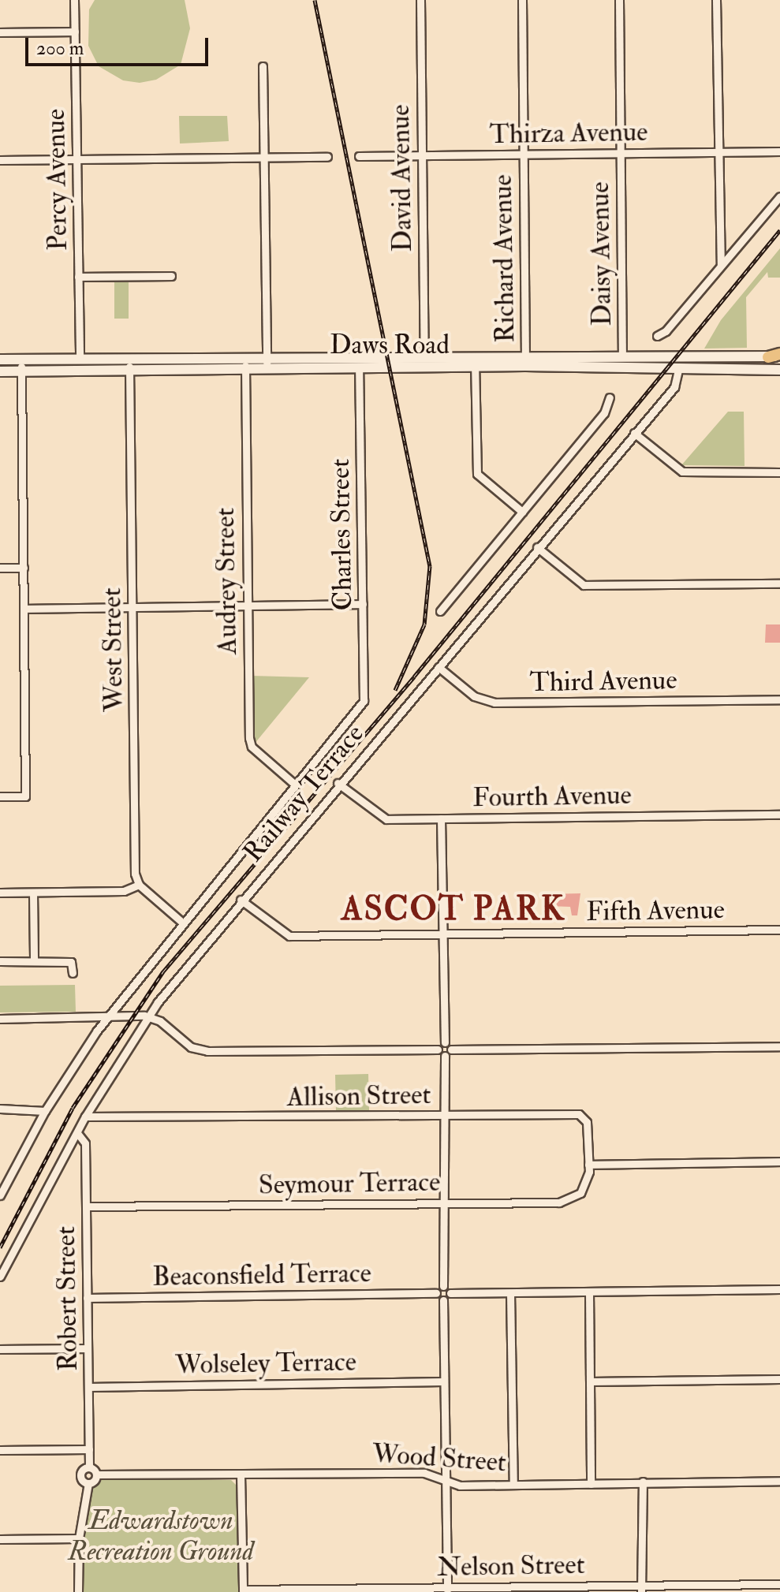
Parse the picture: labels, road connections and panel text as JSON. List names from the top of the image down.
{
  "streets": {
    "main road": ["Daws Road"],
    "street": [
      "Thirza Avenue",
      "David Avenue",
      "Percy Avenue",
      "Daisy Avenue",
      "Richard Avenue",
      "Charles Street",
      "Audrey Street",
      "West Street",
      "Third Avenue",
      "Railway Terrace",
      "Fourth Avenue",
      "Fifth Avenue",
      "Allison Street",
      "Seymour Terrace",
      "Beaconsfield Terrace",
      "Robert Street",
      "Wolseley Terrace",
      "Wood Street",
      "Nelson Street"
    ]
  },
  "crossings": [
    ["Thirza Avenue", "David Avenue"],
    ["Thirza Avenue", "Daisy Avenue"],
    ["Thirza Avenue", "Richard Avenue"],
    ["David Avenue", "Daws Road"],
    ["Percy Avenue", "Daws Road"],
    ["Daisy Avenue", "Daws Road"],
    ["Richard Avenue", "Daws Road"],
    ["Daws Road", "Charles Street"],
    ["Daws Road", "Audrey Street"],
    ["Daws Road", "West Street"],
    ["Daws Road", "Railway Terrace"],
    ["Charles Street", "Audrey Street"],
    ["Third Avenue", "Railway Terrace"],
    ["Railway Terrace", "Fourth Avenue"],
    ["Railway Terrace", "Fifth Avenue"],
    ["Railway Terrace", "Allison Street"],
    ["Railway Terrace", "Robert Street"],
    ["Allison Street", "Seymour Terrace"],
    ["Seymour Terrace", "Robert Street"],
    ["Beaconsfield Terrace", "Robert Street"],
    ["Robert Street", "Wolseley Terrace"]
  ],
  "districts": ["ASCOT PARK"],
  "parks": ["Edwardstown Recreation Ground"],
  "scale_bar": "200 m"
}
